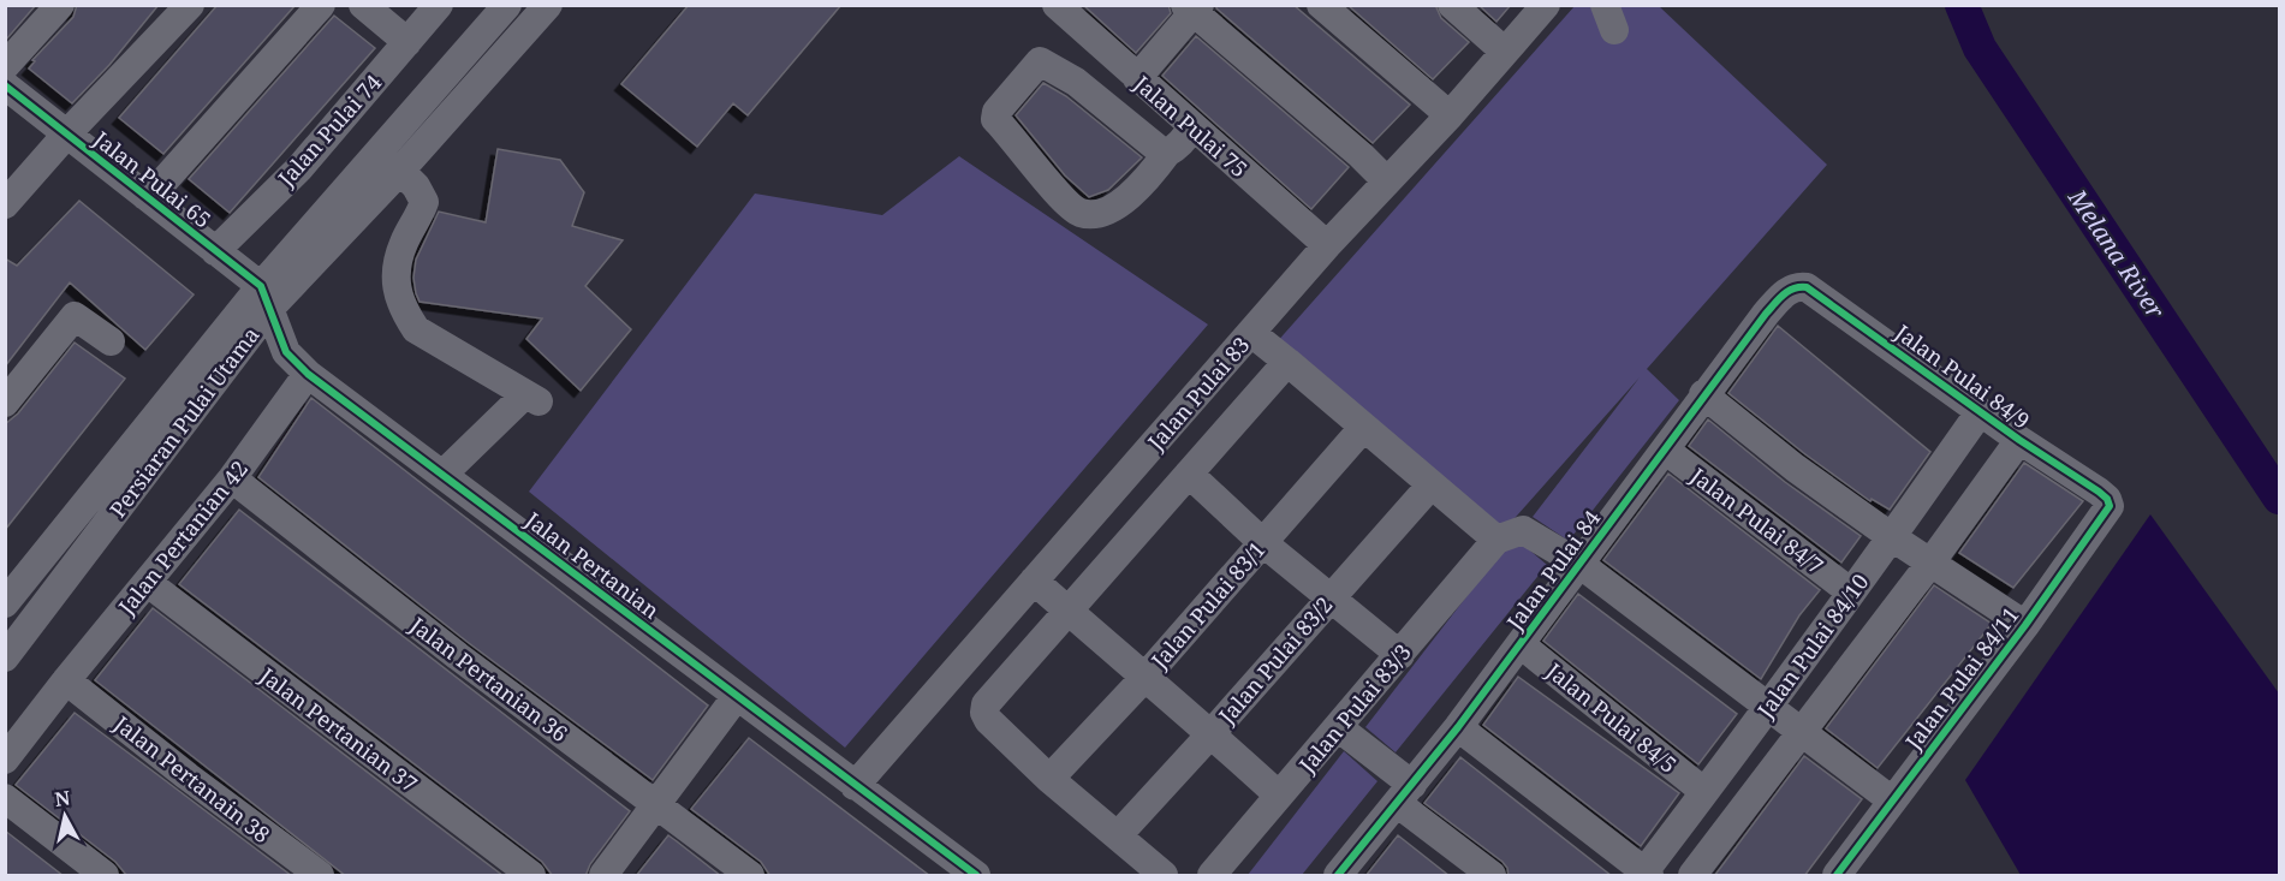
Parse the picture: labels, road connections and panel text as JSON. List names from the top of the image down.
{
  "streets": {
    "street": [
      "Jalan Pulai 75",
      "Jalan Pulai 74",
      "Jalan Pulai 65",
      "Jalan Pulai 84/9",
      "Jalan Pulai 83",
      "Persiaran Pulai Utama",
      "Jalan Pulai 84/7",
      "Jalan Pertanian 42",
      "Jalan Pertanian",
      "Jalan Pulai 84",
      "Jalan Pulai 83/1",
      "Jalan Pulai 84/10",
      "Jalan Pulai 83/2",
      "Jalan Pulai 84/11",
      "Jalan Pertanian 36",
      "Jalan Pulai 83/3",
      "Jalan Pulai 84/5",
      "Jalan Pertanian 37",
      "Jalan Pertanain 38"
    ]
  },
  "crossings": [
    ["Jalan Pulai 75", "Jalan Pulai 83"],
    ["Jalan Pulai 74", "Jalan Pulai 65"],
    ["Jalan Pulai 65", "Persiaran Pulai Utama"],
    ["Jalan Pulai 84/9", "Jalan Pulai 84"],
    ["Jalan Pulai 84/9", "Jalan Pulai 84/10"],
    ["Jalan Pulai 84/9", "Jalan Pulai 84/11"],
    ["Jalan Pulai 83", "Jalan Pertanian"],
    ["Jalan Pulai 84/7", "Jalan Pulai 84"],
    ["Jalan Pulai 84/7", "Jalan Pulai 84/10"],
    ["Jalan Pertanian 42", "Jalan Pertanian"],
    ["Jalan Pertanian 42", "Jalan Pertanian 36"],
    ["Jalan Pertanian 42", "Jalan Pertanian 37"],
    ["Jalan Pertanian 42", "Jalan Pertanain 38"],
    ["Jalan Pulai 84", "Jalan Pulai 84/5"],
    ["Jalan Pulai 84/10", "Jalan Pulai 84/5"]
  ],
  "water": ["Melana River"],
  "north": "top"
}
